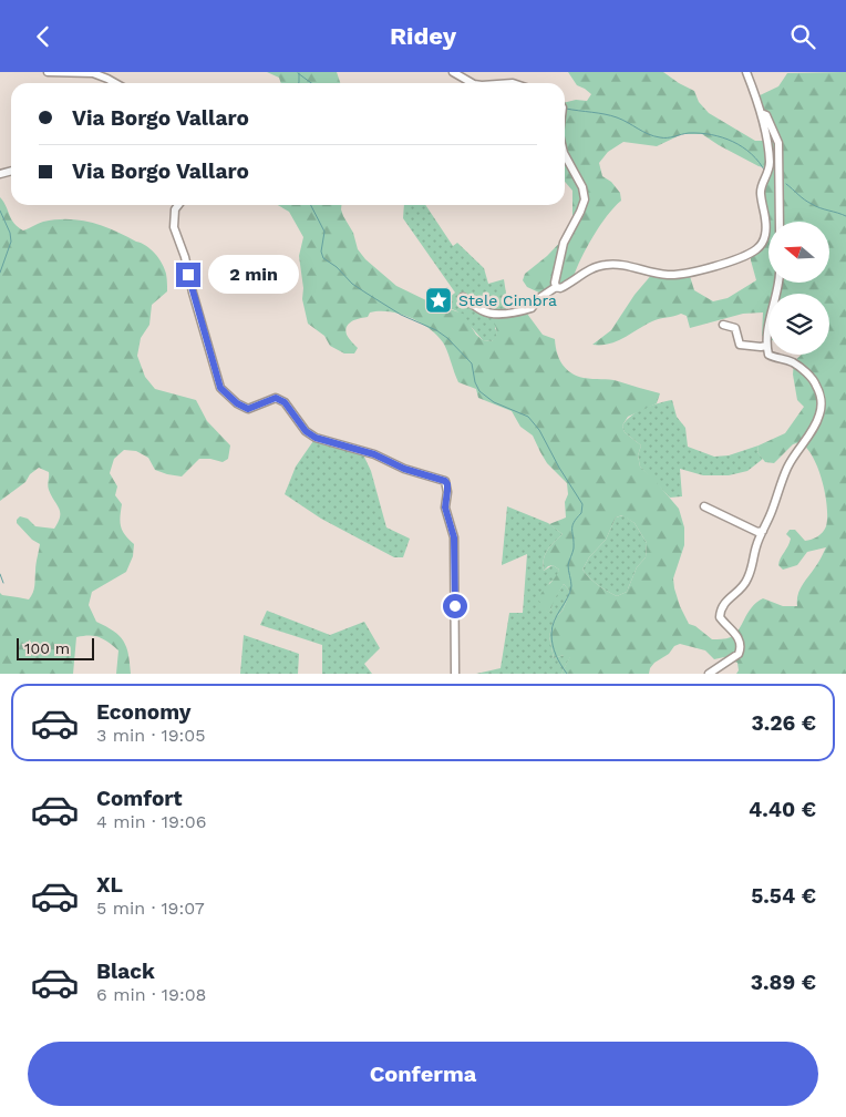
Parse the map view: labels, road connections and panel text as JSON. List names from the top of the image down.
{
  "places": {
    "place": ["Stele Cimbra"]
  },
  "scale_bar": "100 m",
  "north": "left",
  "page": {
    "header": "Ridey",
    "banner": ["Via Borgo Vallaro", "Via Borgo Vallaro"],
    "bubble": "2 min",
    "scale": "100 m",
    "list": [
      {
        "name": "Economy",
        "note": "3 min · 19:05",
        "value": "3.26 €"
      },
      {
        "name": "Comfort",
        "note": "4 min · 19:06",
        "value": "4.40 €"
      },
      {
        "name": "XL",
        "note": "5 min · 19:07",
        "value": "5.54 €"
      },
      {
        "name": "Black",
        "note": "6 min · 19:08",
        "value": "3.89 €"
      }
    ],
    "buttons": "Conferma"
  }
}
